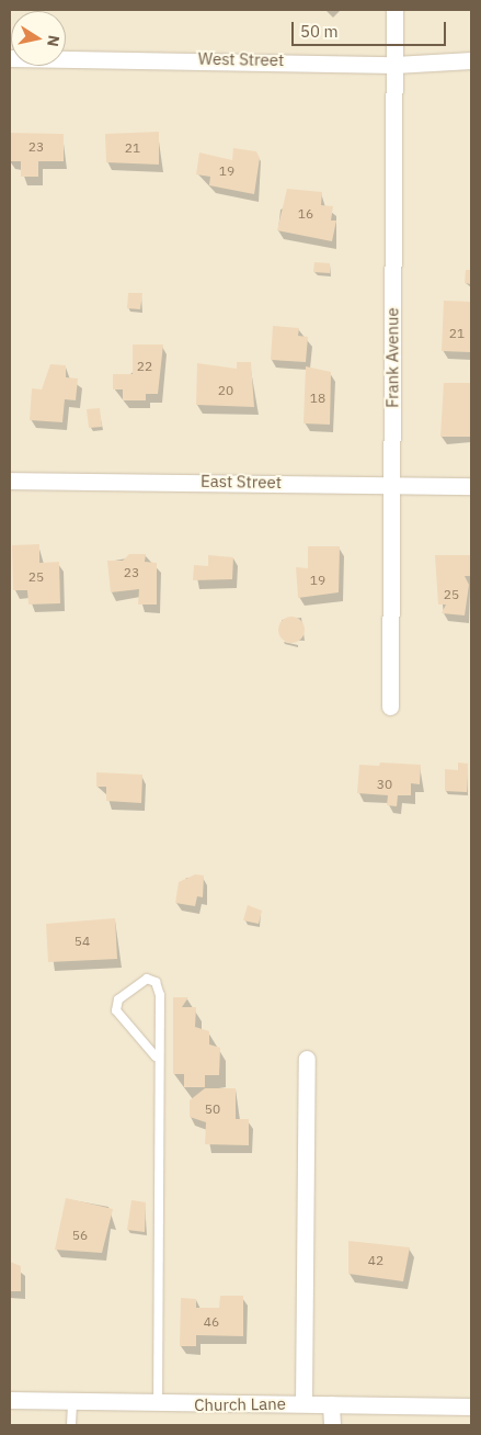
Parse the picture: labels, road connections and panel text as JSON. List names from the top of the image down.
{
  "streets": {
    "street": [
      "West Street",
      "Frank Avenue",
      "East Street",
      "Church Lane"
    ]
  },
  "crossings": [
    ["West Street", "Frank Avenue"],
    ["Frank Avenue", "East Street"]
  ],
  "house_numbers": [
    "23",
    "21",
    "19",
    "16",
    "21",
    "22",
    "20",
    "18",
    "23",
    "25",
    "19",
    "25",
    "30",
    "54",
    "50",
    "56",
    "42",
    "46"
  ],
  "scale_bar": "50 m",
  "north": "right"
}
